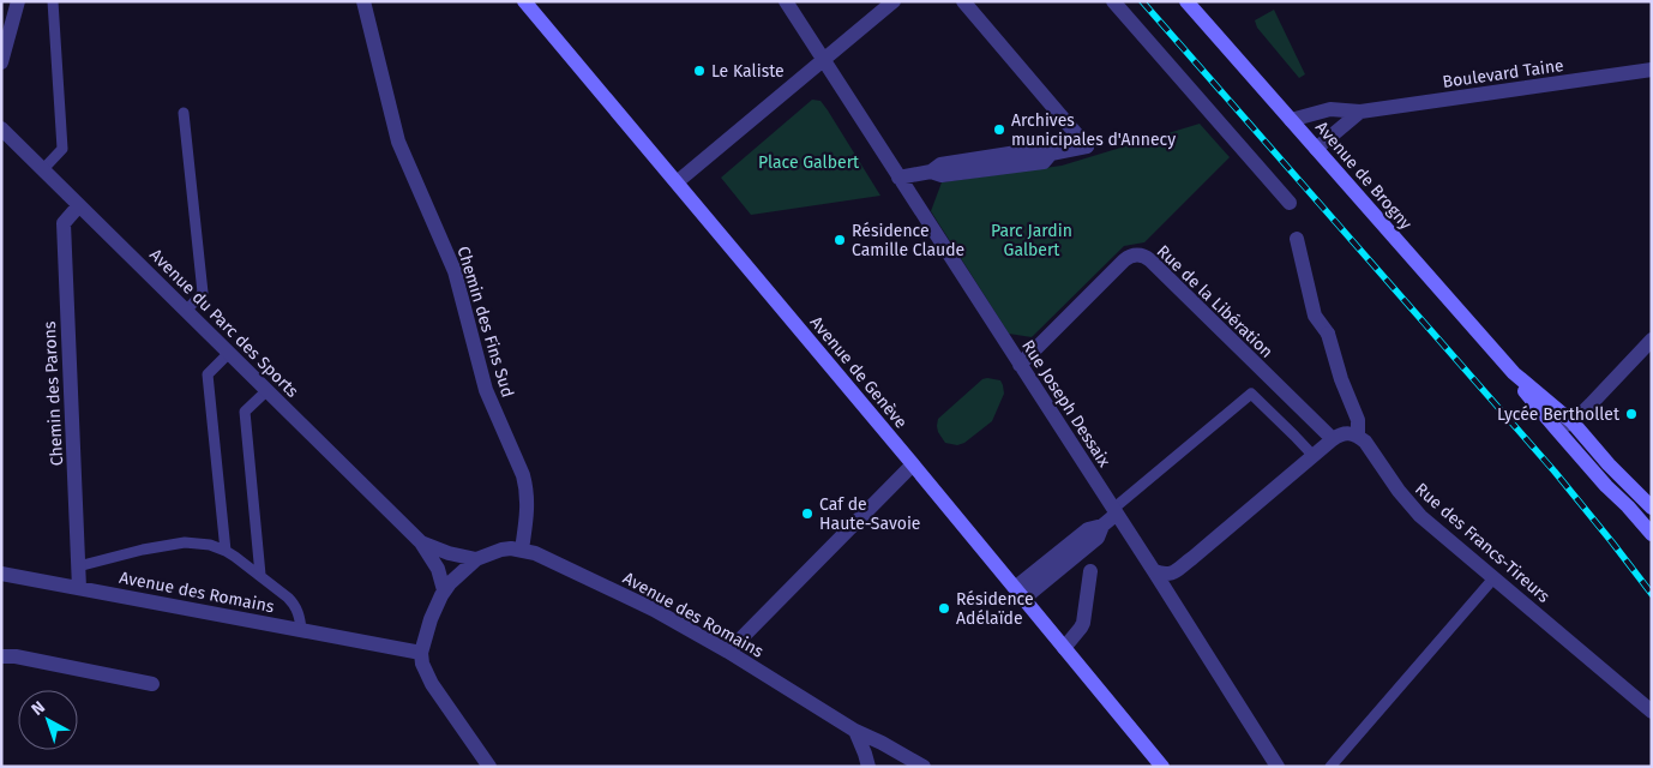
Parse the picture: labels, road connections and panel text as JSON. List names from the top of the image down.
{
  "streets": {
    "main road": ["Avenue de Brogny", "Avenue de Genève"],
    "street": [
      "Boulevard Taine",
      "Rue de la Libération",
      "Chemin des Fins Sud",
      "Avenue du Parc des Sports",
      "Chemin des Parons",
      "Rue Joseph Dessaix",
      "Rue des Francs-Tireurs",
      "Avenue des Romains"
    ]
  },
  "crossings": [
    ["Boulevard Taine", "Avenue de Brogny"],
    ["Rue de la Libération", "Rue Joseph Dessaix"],
    ["Chemin des Fins Sud", "Avenue des Romains"],
    ["Avenue du Parc des Sports", "Chemin des Parons"],
    ["Avenue du Parc des Sports", "Avenue des Romains"],
    ["Chemin des Parons", "Avenue des Romains"]
  ],
  "parks": ["Place Galbert", "Parc Jardin Galbert"],
  "places": [
    "Le Kaliste",
    "Archives municipales d'Annecy",
    "Résidence Camille Claude",
    "Lycée Berthollet",
    "Caf de Haute-Savoie",
    "Résidence Adélaïde"
  ],
  "north": "top left"
}
